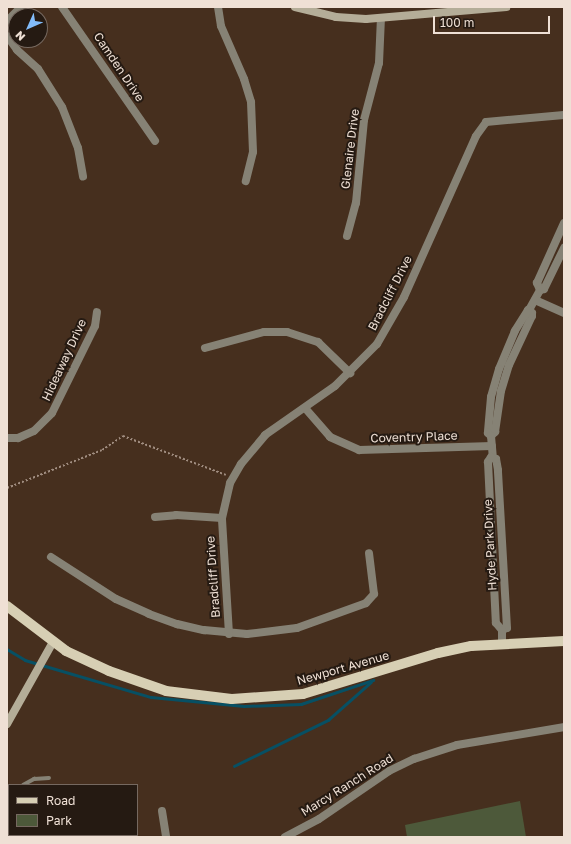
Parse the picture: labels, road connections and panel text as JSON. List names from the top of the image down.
{
  "streets": {
    "main road": ["Newport Avenue"],
    "street": [
      "Camden Drive",
      "Glenaire Drive",
      "Bradcliff Drive",
      "Hideaway Drive",
      "Coventry Place",
      "Hyde Park Drive",
      "Marcy Ranch Road"
    ]
  },
  "crossings": [
    ["Bradcliff Drive", "Coventry Place"],
    ["Coventry Place", "Hyde Park Drive"],
    ["Hyde Park Drive", "Newport Avenue"]
  ],
  "legend": ["Road", "Park"],
  "scale_bar": "100 m",
  "north": "bottom left"
}
